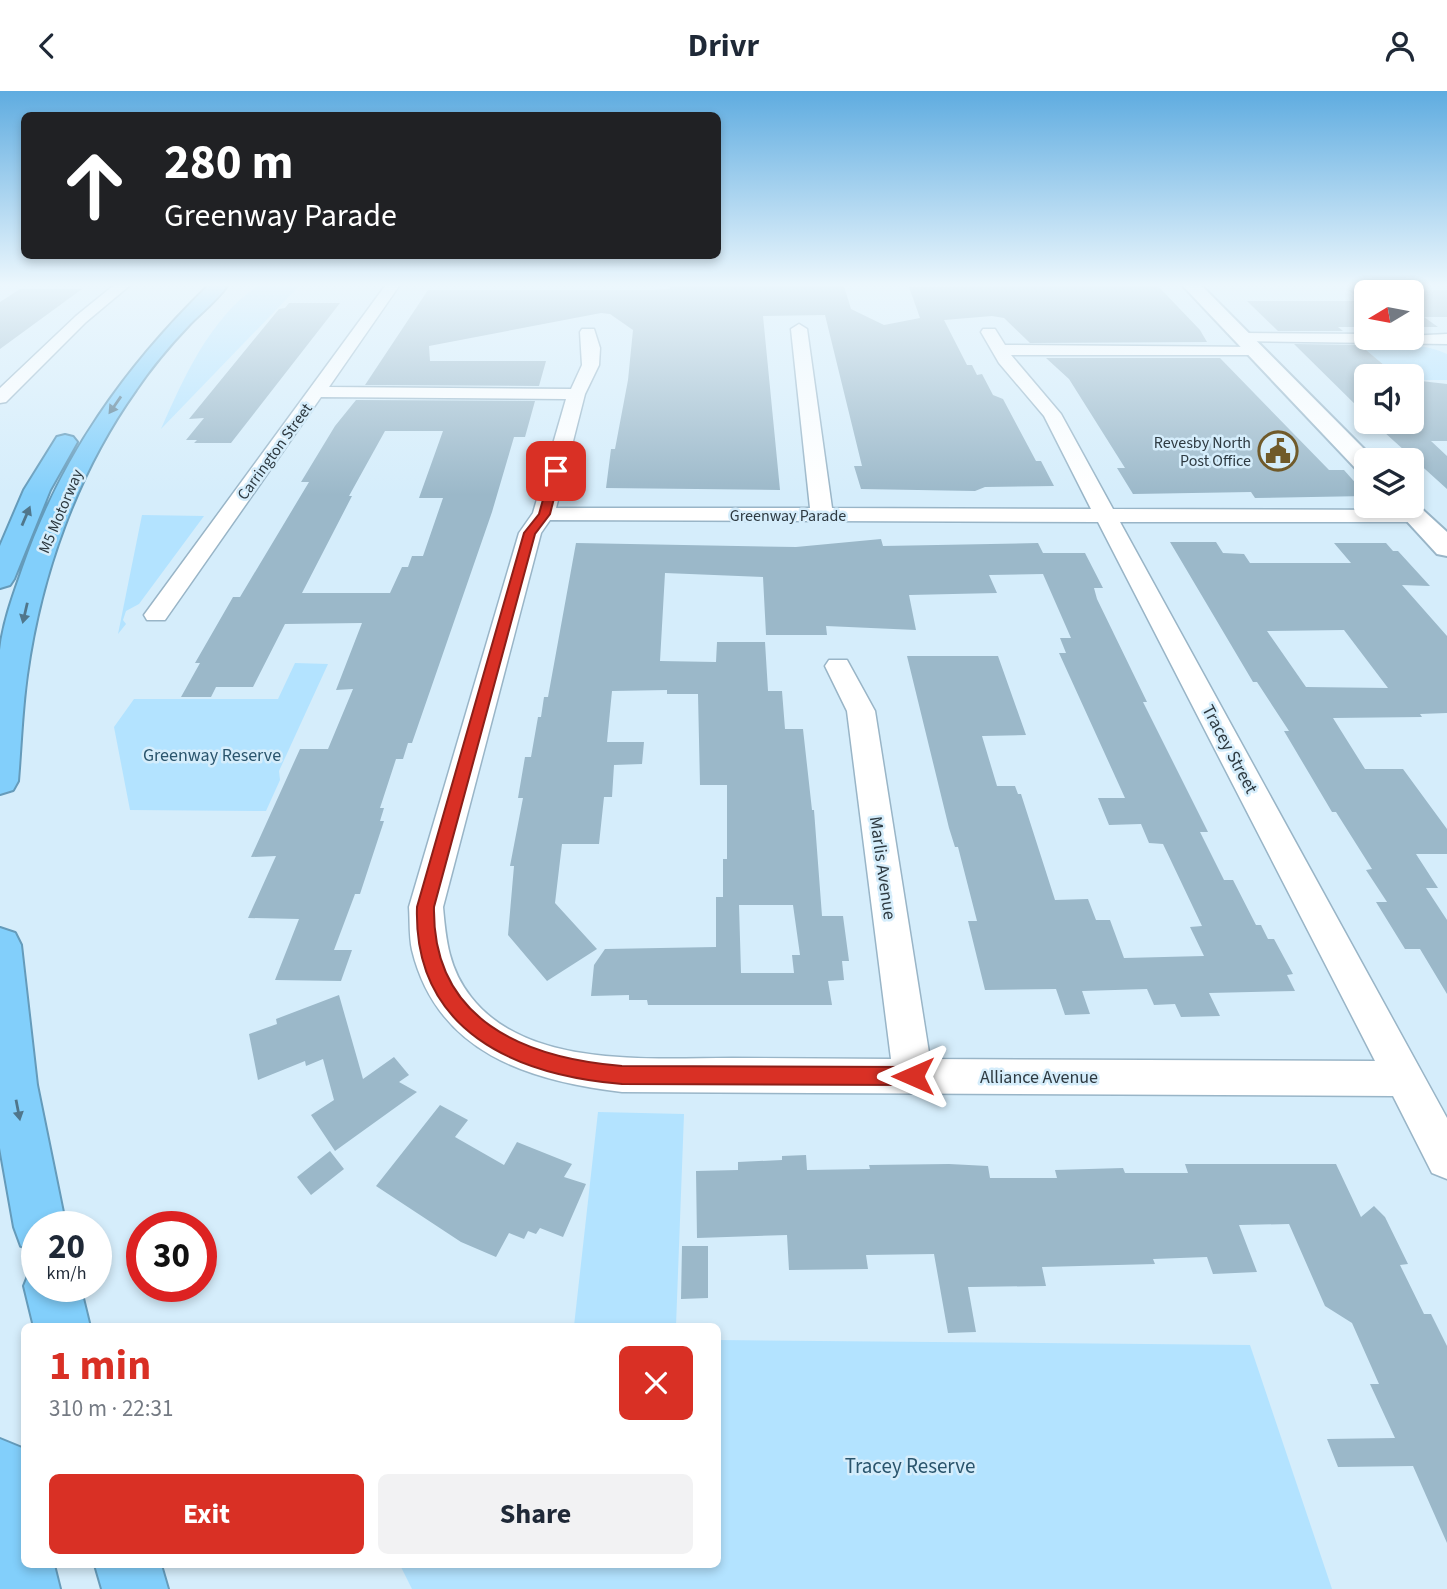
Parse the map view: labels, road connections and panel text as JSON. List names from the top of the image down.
{
  "streets": {
    "highway": ["M5 Motorway"],
    "street": [
      "Carrington Street",
      "Greenway Parade",
      "Tracey Street",
      "Marlis Avenue",
      "Alliance Avenue"
    ]
  },
  "crossings": [
    ["Greenway Parade", "Tracey Street"],
    ["Greenway Parade", "Alliance Avenue"],
    ["Tracey Street", "Alliance Avenue"],
    ["Marlis Avenue", "Alliance Avenue"]
  ],
  "parks": ["Greenway Reserve", "Tracey Reserve"],
  "places": {
    "public building": ["Revesby North Post Office"]
  },
  "north": "left",
  "page": {
    "header": "Drivr",
    "turn": ["280 m", "Greenway Parade"],
    "speed": "20 km/h",
    "limit": "30",
    "heading": ["1 min", "310 m · 22:31"],
    "buttons": ["Exit", "Share"]
  }
}
